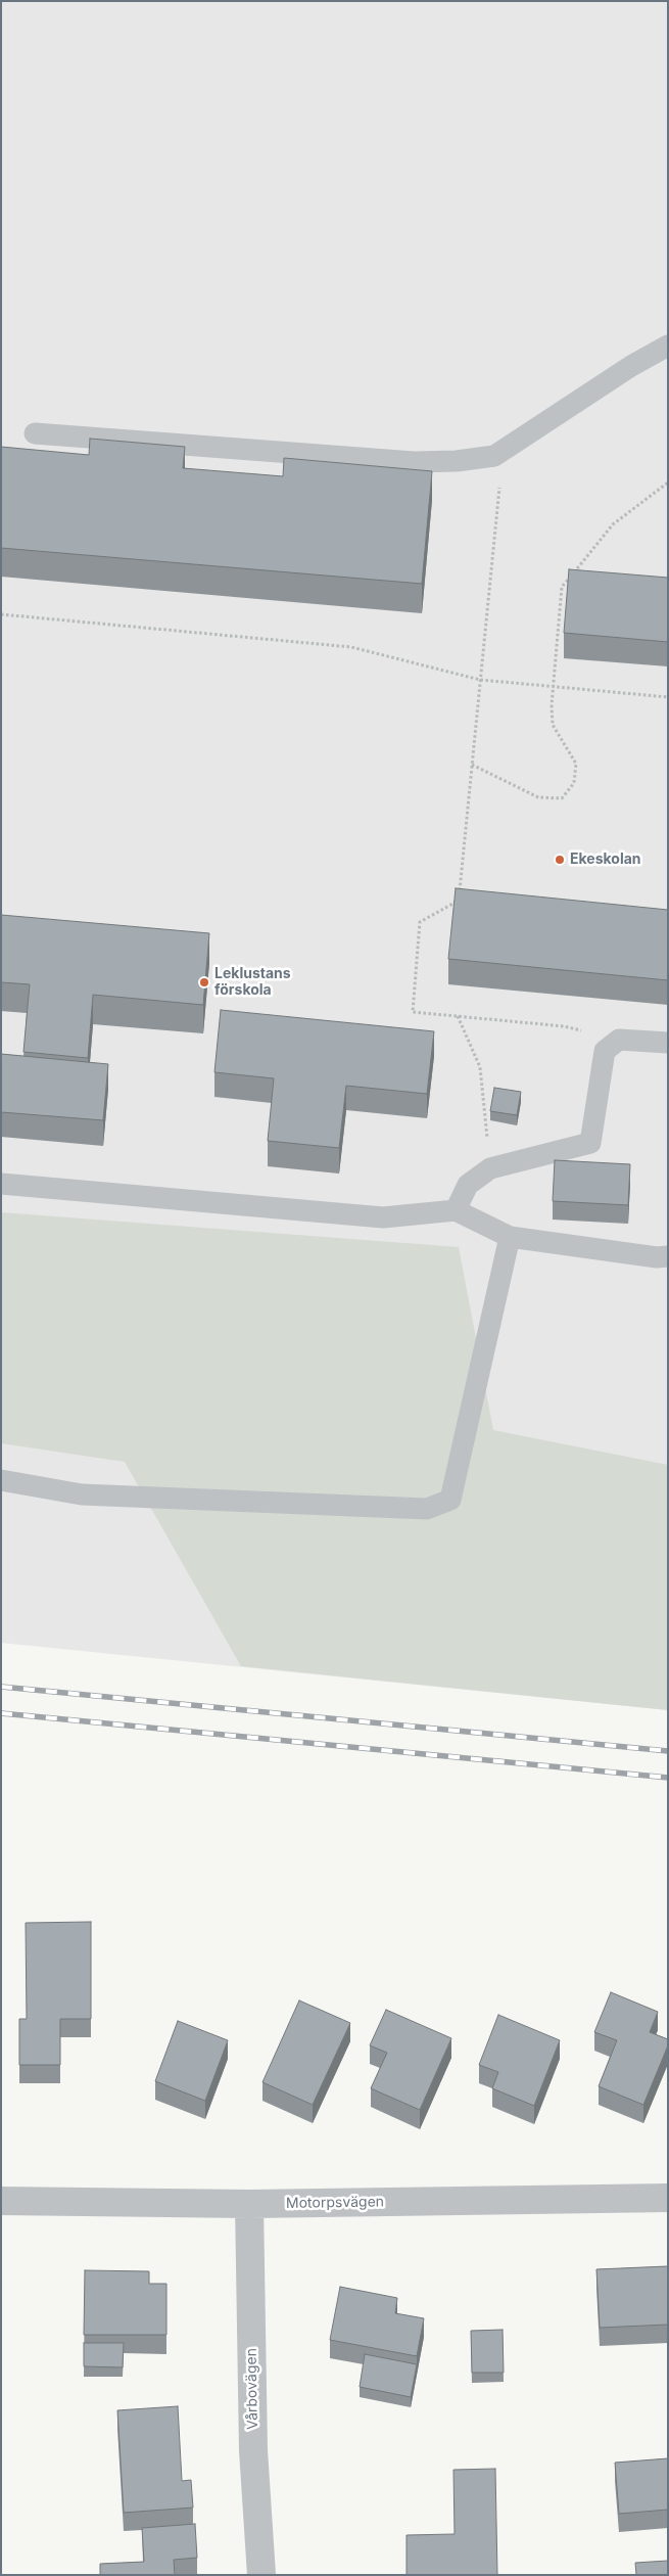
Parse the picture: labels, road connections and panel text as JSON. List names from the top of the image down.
{
  "streets": {
    "street": ["Motorpsvägen", "Vårbovägen"]
  },
  "crossings": [
    ["Motorpsvägen", "Vårbovägen"]
  ],
  "places": ["Ekeskolan", "Leklustans förskola"]
}
